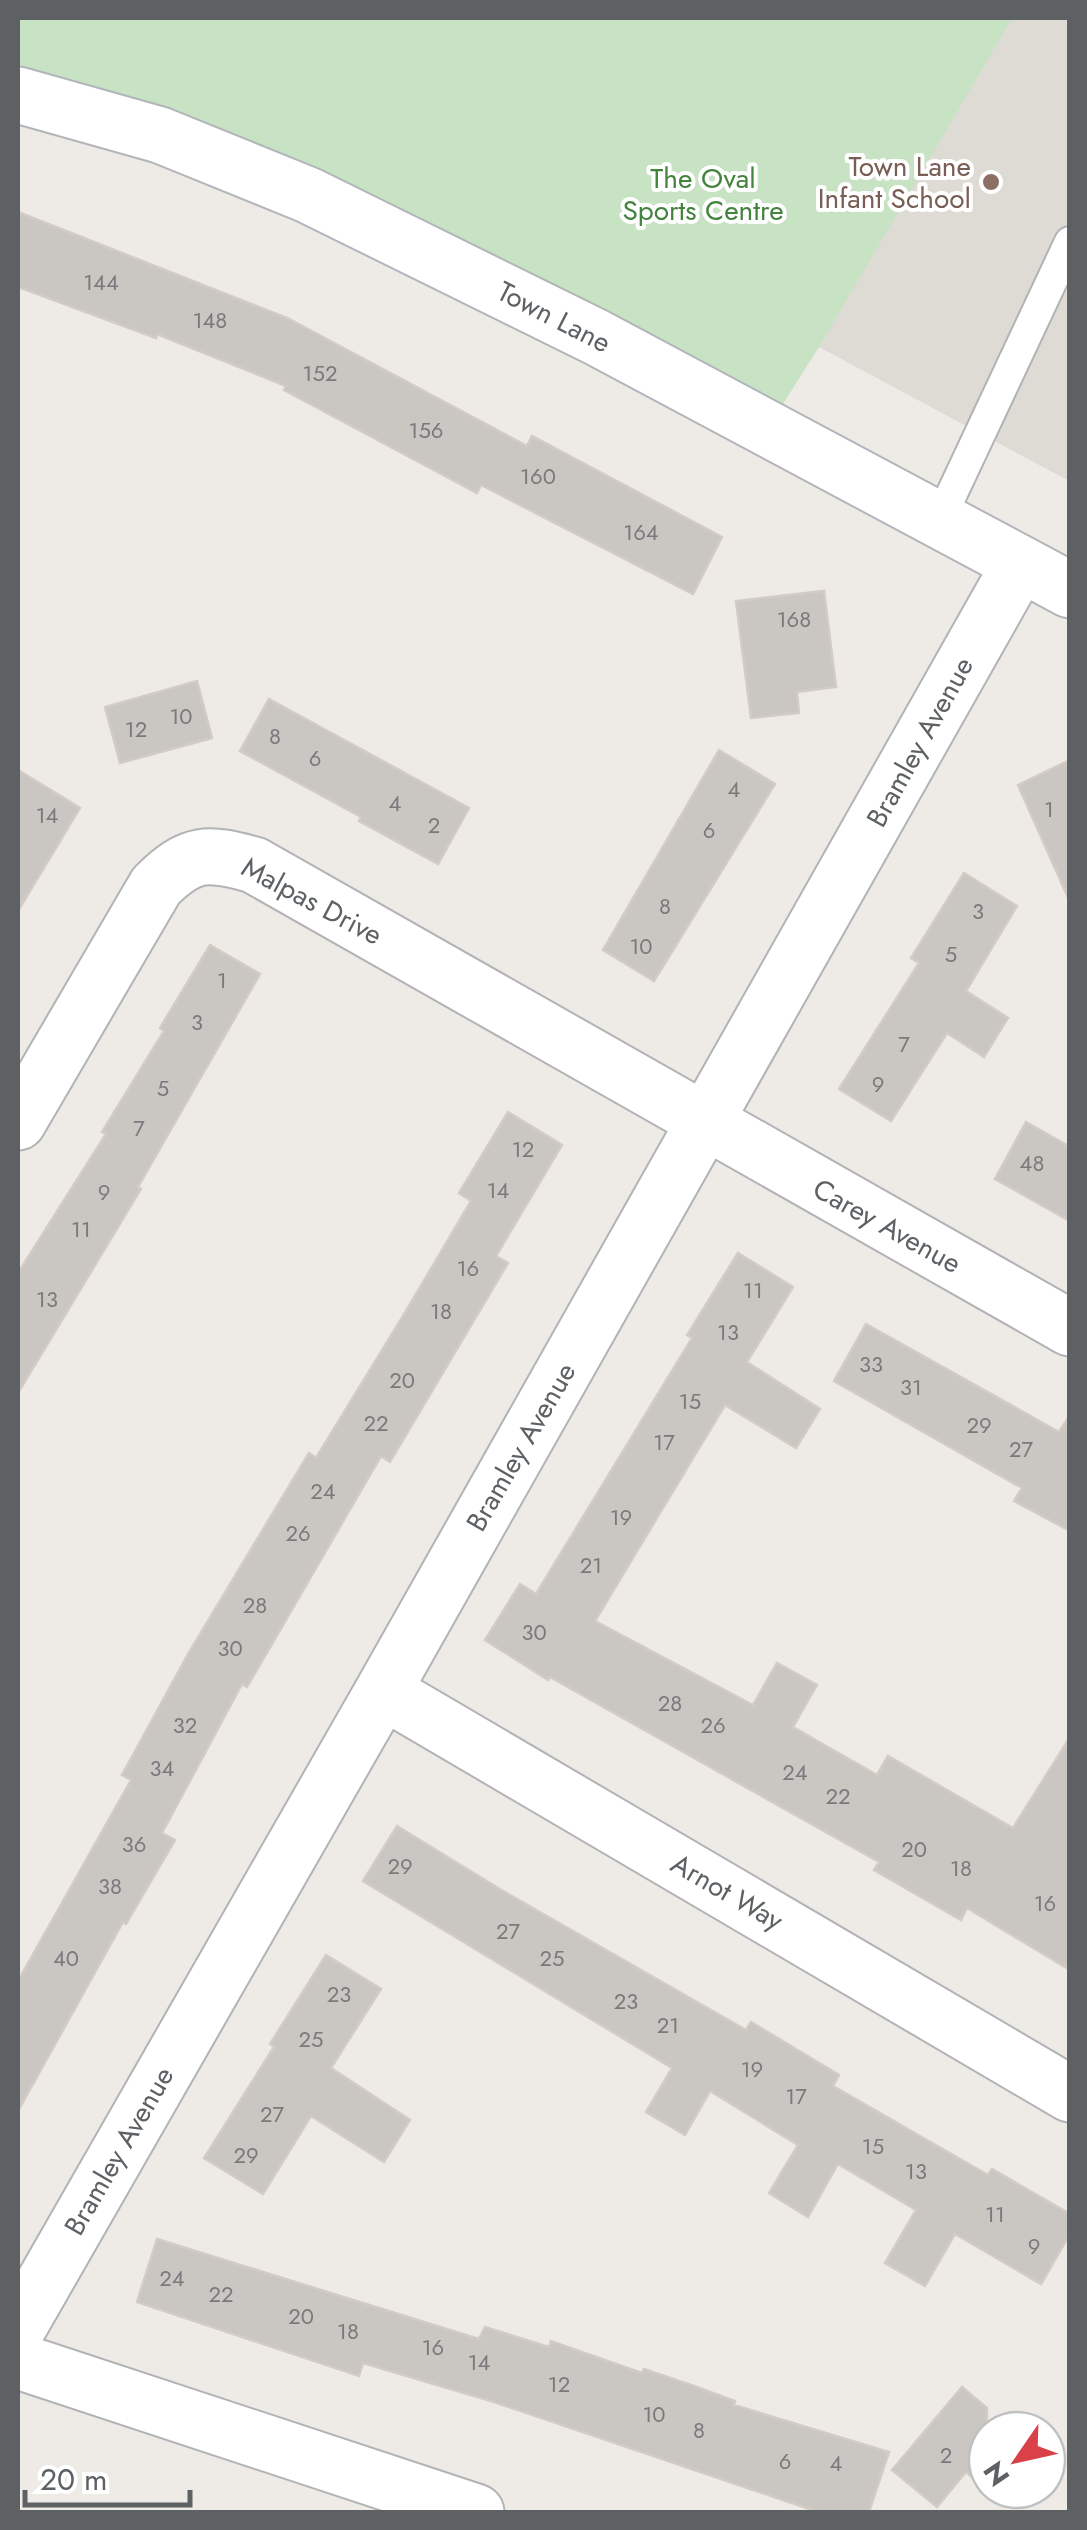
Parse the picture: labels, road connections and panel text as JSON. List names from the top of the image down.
{
  "streets": {
    "street": [
      "Town Lane",
      "Bramley Avenue",
      "Malpas Drive",
      "Carey Avenue",
      "Arnot Way"
    ]
  },
  "crossings": [
    ["Town Lane", "Bramley Avenue"],
    ["Bramley Avenue", "Malpas Drive"],
    ["Bramley Avenue", "Carey Avenue"],
    ["Bramley Avenue", "Arnot Way"],
    ["Malpas Drive", "Carey Avenue"]
  ],
  "parks": ["The Oval Sports Centre"],
  "places": ["Town Lane Infant School"],
  "house_numbers": [
    "144",
    "148",
    "152",
    "156",
    "160",
    "164",
    "168",
    "10",
    "12",
    "8",
    "6",
    "4",
    "4",
    "1",
    "14",
    "2",
    "6",
    "8",
    "3",
    "10",
    "5",
    "1",
    "3",
    "7",
    "9",
    "5",
    "7",
    "12",
    "48",
    "14",
    "9",
    "11",
    "16",
    "11",
    "13",
    "18",
    "13",
    "33",
    "20",
    "31",
    "15",
    "22",
    "29",
    "17",
    "27",
    "24",
    "19",
    "26",
    "21",
    "28",
    "30",
    "30",
    "28",
    "32",
    "26",
    "34",
    "24",
    "22",
    "36",
    "20",
    "29",
    "18",
    "38",
    "16",
    "27",
    "40",
    "25",
    "23",
    "23",
    "21",
    "25",
    "19",
    "17",
    "27",
    "15",
    "29",
    "13",
    "11",
    "9",
    "24",
    "22",
    "20",
    "18",
    "16",
    "14",
    "12",
    "10",
    "8",
    "2",
    "6",
    "4"
  ],
  "scale_bar": "20 m",
  "north": "bottom left"
}
